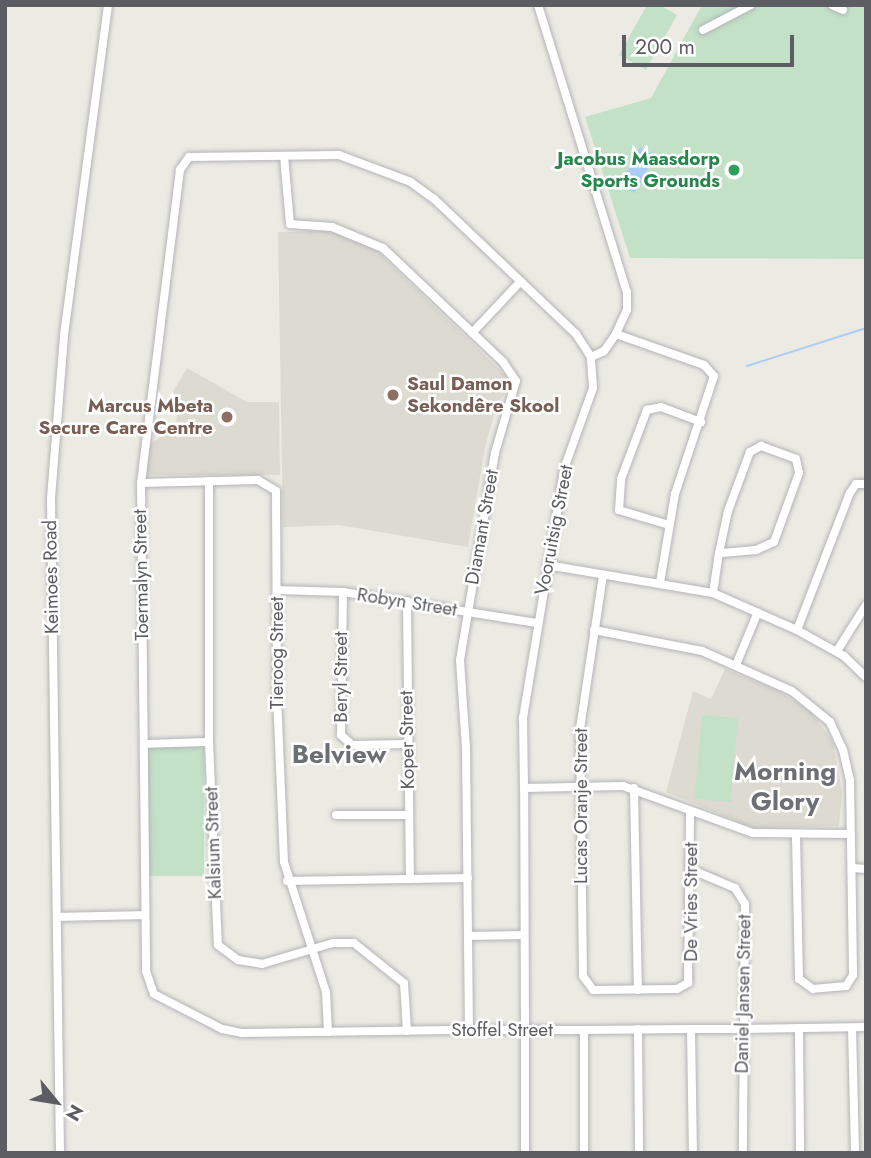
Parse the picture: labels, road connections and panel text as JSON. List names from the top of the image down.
{
  "streets": {
    "street": [
      "Diamant Street",
      "Vooruitsig Street",
      "Toermalyn Street",
      "Keimoes Road",
      "Robyn Street",
      "Tieroog Street",
      "Beryl Street",
      "Koper Street",
      "Lucas Oranje Street",
      "Kalsium Street",
      "De Vries Street",
      "Daniel Jansen Street",
      "Stoffel Street"
    ]
  },
  "crossings": [
    ["Diamant Street", "Toermalyn Street"],
    ["Diamant Street", "Robyn Street"],
    ["Diamant Street", "Stoffel Street"],
    ["Vooruitsig Street", "Robyn Street"],
    ["Vooruitsig Street", "Stoffel Street"],
    ["Toermalyn Street", "Tieroog Street"],
    ["Toermalyn Street", "Stoffel Street"],
    ["Robyn Street", "Tieroog Street"],
    ["Robyn Street", "Beryl Street"],
    ["Robyn Street", "Koper Street"],
    ["Tieroog Street", "Kalsium Street"],
    ["Tieroog Street", "Stoffel Street"],
    ["Beryl Street", "Koper Street"],
    ["Lucas Oranje Street", "De Vries Street"],
    ["Kalsium Street", "Stoffel Street"],
    ["De Vries Street", "Daniel Jansen Street"],
    ["Daniel Jansen Street", "Stoffel Street"]
  ],
  "districts": ["Belview", "Morning Glory"],
  "places": ["Jacobus Maasdorp Sports Grounds", "Saul Damon Sekondêre Skool", "Marcus Mbeta Secure Care Centre"],
  "scale_bar": "200 m",
  "north": "bottom right"
}
